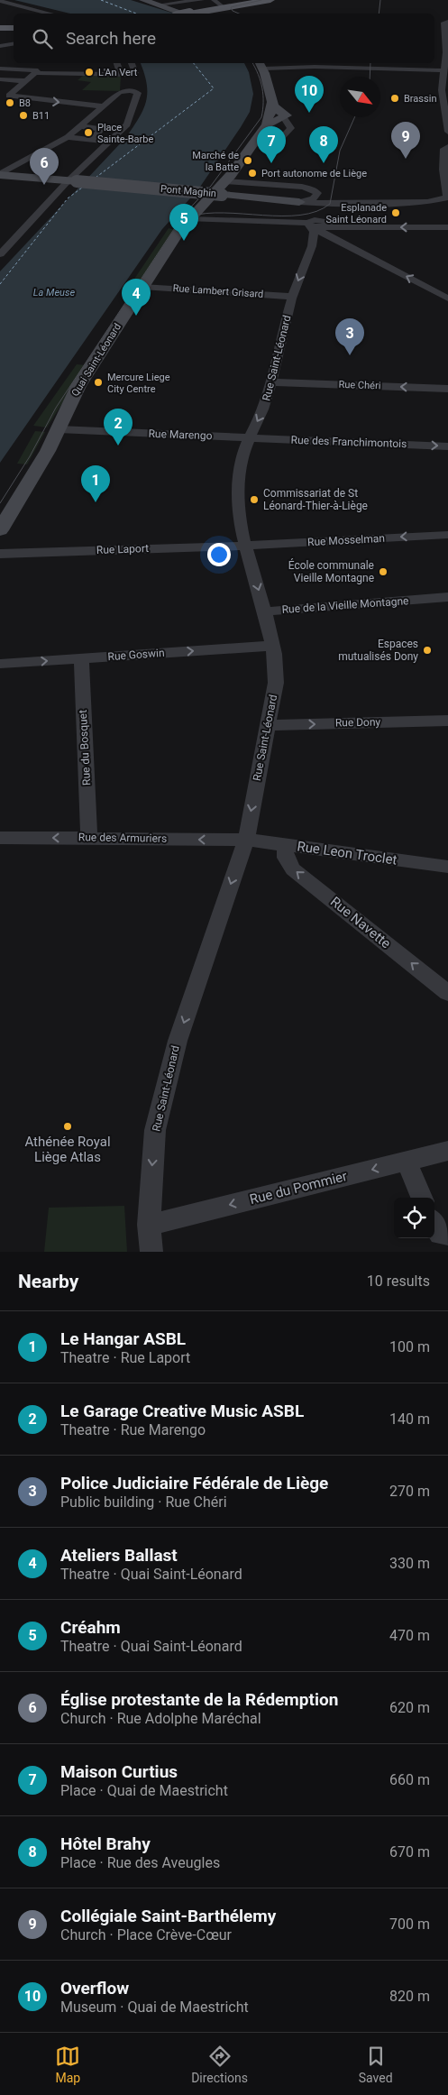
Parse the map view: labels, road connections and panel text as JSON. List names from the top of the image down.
{
  "streets": {
    "main road": ["Pont Maghin", "Quai Saint-Léonard"],
    "street": [
      "Rue Lambert Grisard",
      "Rue Saint-Léonard",
      "Rue Chéri",
      "Rue Marengo",
      "Rue des Franchimontois",
      "Rue Mosselman",
      "Rue Laport",
      "Rue de la Vieille Montagne",
      "Rue Goswin",
      "Rue Dony",
      "Rue du Bosquet",
      "Rue des Armuriers",
      "Rue Leon Troclet",
      "Rue Navette",
      "Rue du Pommier"
    ]
  },
  "crossings": [
    ["Rue Lambert Grisard", "Rue Saint-Léonard"],
    ["Rue Lambert Grisard", "Quai Saint-Léonard"],
    ["Rue Saint-Léonard", "Rue Chéri"],
    ["Rue Saint-Léonard", "Rue Marengo"],
    ["Rue Saint-Léonard", "Rue des Franchimontois"],
    ["Rue Saint-Léonard", "Rue Mosselman"],
    ["Rue Saint-Léonard", "Rue Laport"],
    ["Rue Saint-Léonard", "Rue de la Vieille Montagne"],
    ["Rue Saint-Léonard", "Rue Goswin"],
    ["Rue Saint-Léonard", "Rue Dony"],
    ["Rue Saint-Léonard", "Rue des Armuriers"],
    ["Rue Saint-Léonard", "Rue Leon Troclet"],
    ["Rue Saint-Léonard", "Rue du Pommier"],
    ["Quai Saint-Léonard", "Rue Marengo"],
    ["Rue Marengo", "Rue des Franchimontois"],
    ["Rue Mosselman", "Rue Laport"],
    ["Rue Goswin", "Rue du Bosquet"],
    ["Rue du Bosquet", "Rue des Armuriers"],
    ["Rue des Armuriers", "Rue Leon Troclet"],
    ["Rue Leon Troclet", "Rue Navette"]
  ],
  "one_way": [
    "Rue Saint-Léonard",
    "Rue Chéri",
    "Rue des Franchimontois",
    "Rue Mosselman",
    "Rue Goswin",
    "Rue Dony",
    "Rue des Armuriers",
    "Rue Navette",
    "Rue du Pommier"
  ],
  "water": ["La Meuse"],
  "places": [
    "L'An Vert",
    "Brassin",
    "B8",
    "B11",
    "Place Sainte-Barbe",
    "Marché de la Batte",
    "Port autonome de Liège",
    "Esplanade Saint Léonard",
    "Mercure Liege City Centre",
    "Commissariat de St Léonard-Thier-à-Liège",
    "École communale Vieille Montagne",
    "Espaces mutualisés Dony",
    "Athénée Royal Liège Atlas"
  ],
  "north": "bottom right",
  "page": {
    "search": "Search here",
    "pins": [
      "10",
      "9",
      "7",
      "8",
      "6",
      "5",
      "4",
      "3",
      "2",
      "1"
    ],
    "heading": ["Nearby", "10 results"],
    "list": [
      {
        "mark": "1",
        "name": "Le Hangar ASBL",
        "note": "Theatre · Rue Laport",
        "value": "100 m"
      },
      {
        "mark": "2",
        "name": "Le Garage Creative Music ASBL",
        "note": "Theatre · Rue Marengo",
        "value": "140 m"
      },
      {
        "mark": "3",
        "name": "Police Judiciaire Fédérale de Liège",
        "note": "Public building · Rue Chéri",
        "value": "270 m"
      },
      {
        "mark": "4",
        "name": "Ateliers Ballast",
        "note": "Theatre · Quai Saint-Léonard",
        "value": "330 m"
      },
      {
        "mark": "5",
        "name": "Créahm",
        "note": "Theatre · Quai Saint-Léonard",
        "value": "470 m"
      },
      {
        "mark": "6",
        "name": "Église protestante de la Rédemption",
        "note": "Church · Rue Adolphe Maréchal",
        "value": "620 m"
      },
      {
        "mark": "7",
        "name": "Maison Curtius",
        "note": "Place · Quai de Maestricht",
        "value": "660 m"
      },
      {
        "mark": "8",
        "name": "Hôtel Brahy",
        "note": "Place · Rue des Aveugles",
        "value": "670 m"
      },
      {
        "mark": "9",
        "name": "Collégiale Saint-Barthélemy",
        "note": "Church · Place Crève-Cœur",
        "value": "700 m"
      },
      {
        "mark": "10",
        "name": "Overflow",
        "note": "Museum · Quai de Maestricht",
        "value": "820 m"
      }
    ],
    "nav": ["Map", "Directions", "Saved"]
  }
}
